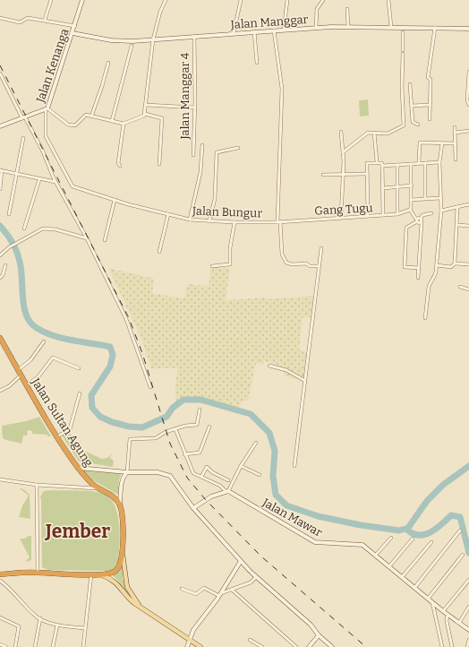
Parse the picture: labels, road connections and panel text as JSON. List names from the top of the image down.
{
  "streets": {
    "highway": ["Jalan Sultan Agung"],
    "street": [
      "Jalan Manggar",
      "Jalan Kenanga",
      "Jalan Manggar 4",
      "Gang Tugu",
      "Jalan Bungur",
      "Jalan Mawar"
    ]
  },
  "crossings": [
    ["Jalan Manggar", "Jalan Kenanga"],
    ["Jalan Manggar", "Jalan Manggar 4"],
    ["Jalan Manggar", "Jalan Bungur"],
    ["Jalan Kenanga", "Jalan Bungur"],
    ["Gang Tugu", "Jalan Bungur"]
  ],
  "districts": ["Jember"]
}
